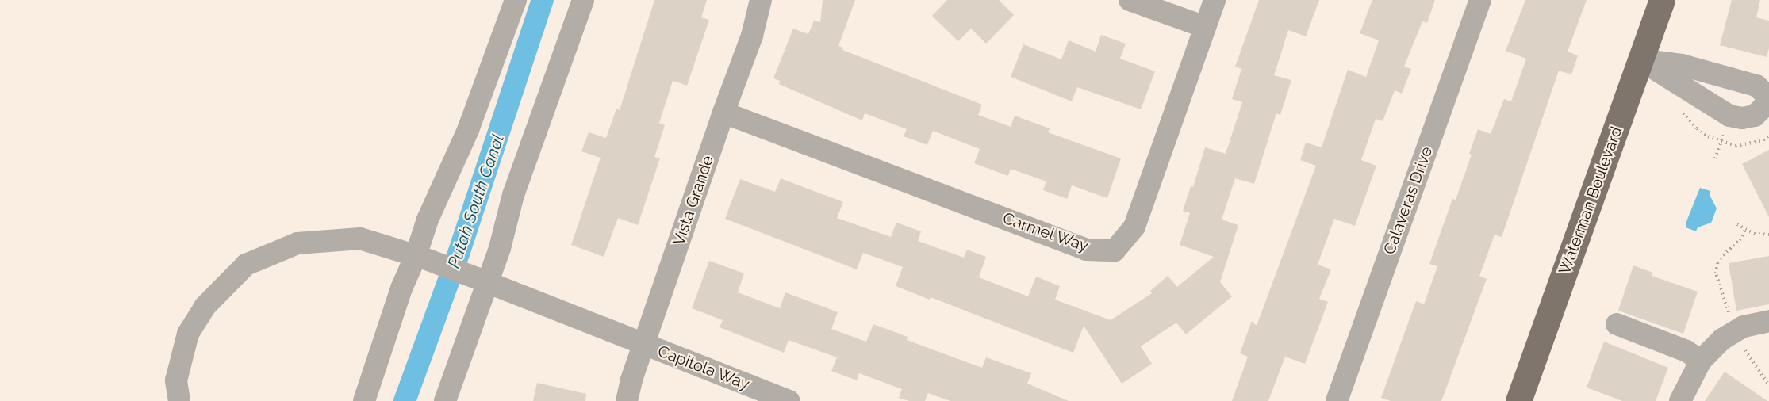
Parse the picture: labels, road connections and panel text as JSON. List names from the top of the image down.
{
  "streets": {
    "main road": ["Waterman Boulevard"],
    "street": [
      "Vista Grande",
      "Calaveras Drive",
      "Carmel Way",
      "Capitola Way"
    ]
  },
  "crossings": [
    ["Vista Grande", "Carmel Way"],
    ["Vista Grande", "Capitola Way"]
  ],
  "water": ["Putah South Canal"]
}
